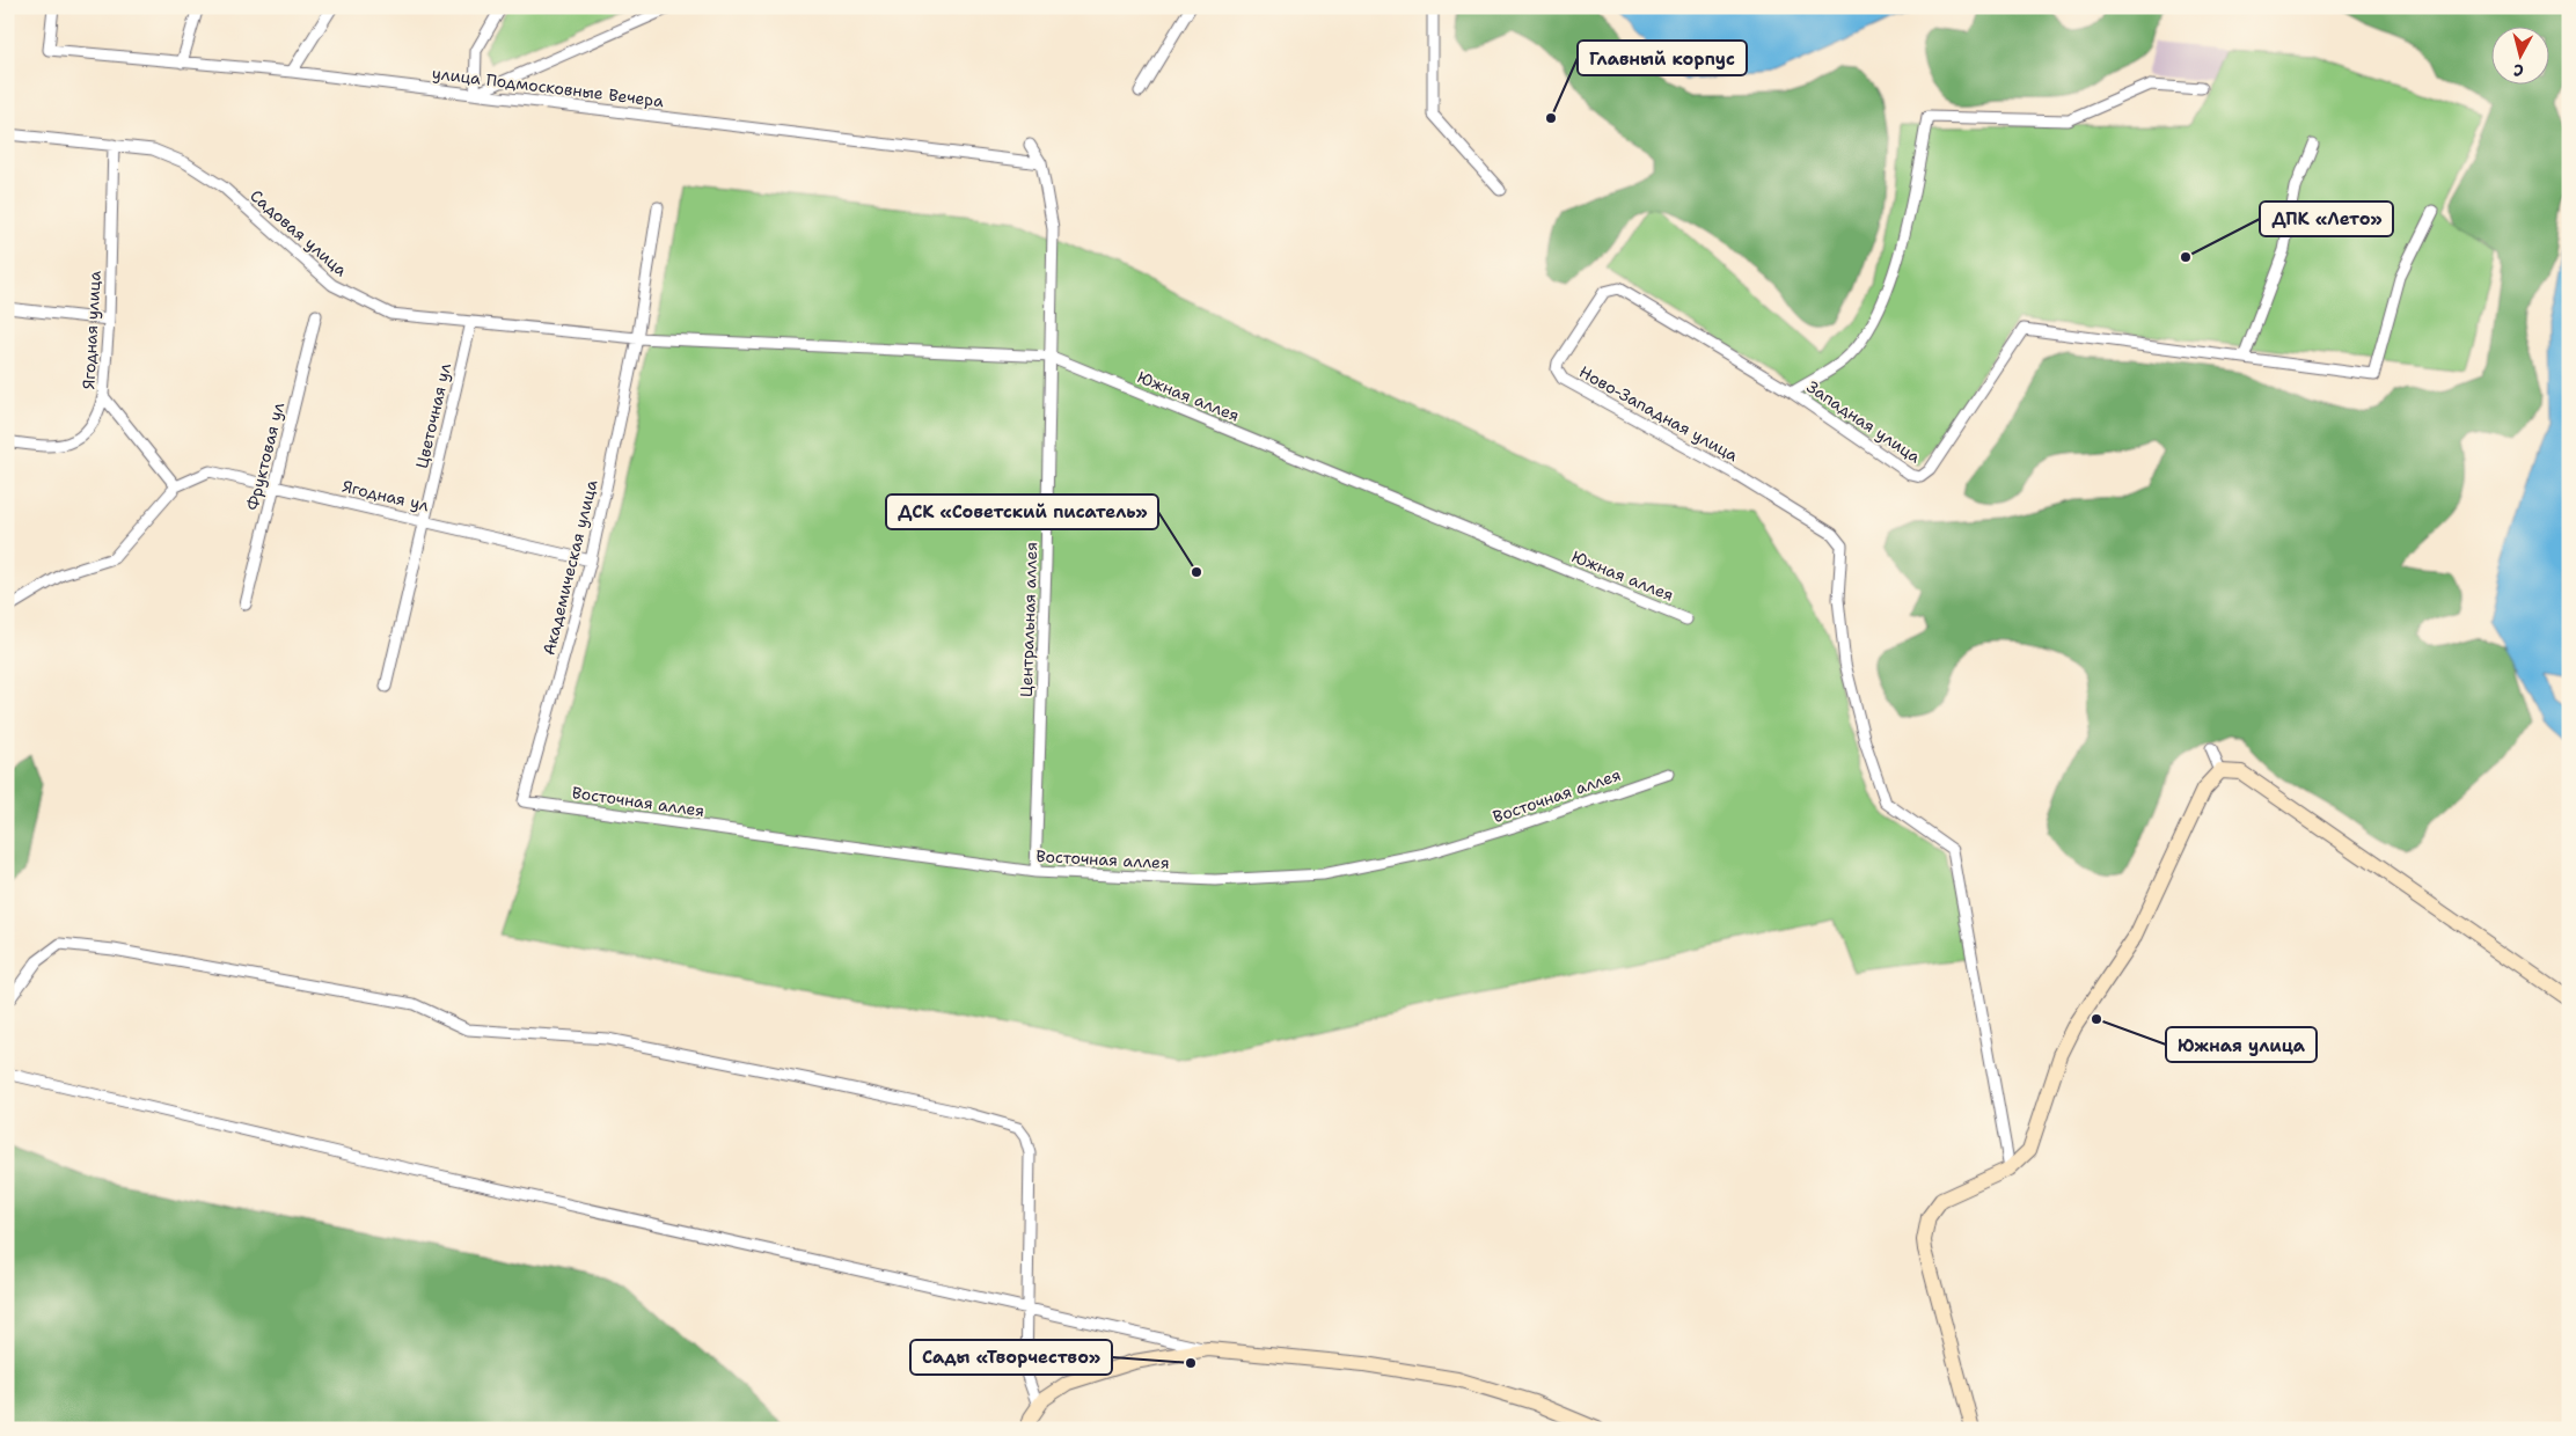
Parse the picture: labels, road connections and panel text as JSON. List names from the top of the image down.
{
  "streets": {
    "street": [
      "улица Подмосковные Вечера",
      "Садовая улица",
      "Ягодная улица",
      "Южная аллея",
      "Ново-Западная улица",
      "Цветочная ул",
      "Западная улица",
      "Фруктовая ул",
      "Ягодная ул",
      "Академическая улица",
      "Центральная аллея",
      "Восточная аллея"
    ]
  },
  "crossings": [
    ["улица Подмосковные Вечера", "Центральная аллея"],
    ["Садовая улица", "Ягодная улица"],
    ["Садовая улица", "Южная аллея"],
    ["Садовая улица", "Цветочная ул"],
    ["Садовая улица", "Академическая улица"],
    ["Ягодная улица", "Ягодная ул"],
    ["Южная аллея", "Академическая улица"],
    ["Южная аллея", "Центральная аллея"],
    ["Ново-Западная улица", "Западная улица"],
    ["Цветочная ул", "Ягодная ул"],
    ["Фруктовая ул", "Ягодная ул"],
    ["Ягодная ул", "Академическая улица"],
    ["Академическая улица", "Восточная аллея"],
    ["Центральная аллея", "Восточная аллея"]
  ],
  "places": [
    "Главный корпус",
    "ДПК «Лето»",
    "ДСК «Советский писатель»",
    "Южная улица",
    "Сады «Творчество»"
  ],
  "north": "bottom"
}
